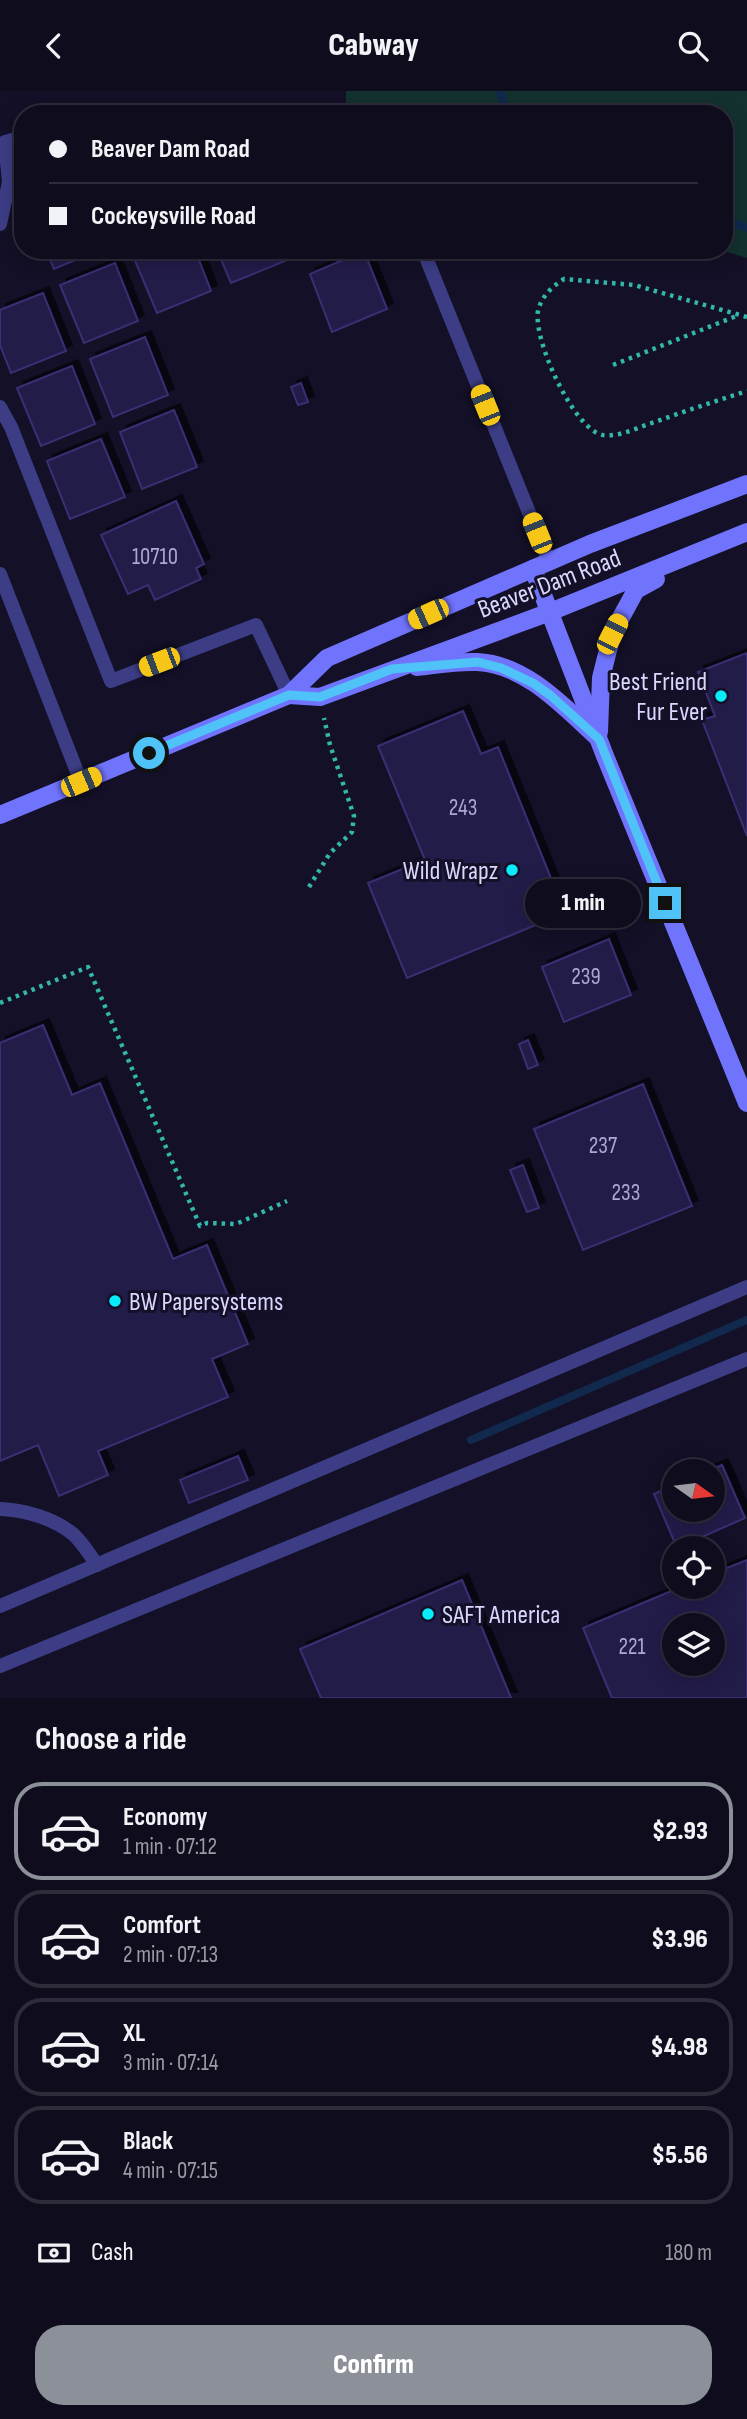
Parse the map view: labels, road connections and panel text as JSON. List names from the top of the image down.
{
  "streets": {
    "main road": ["Beaver Dam Road"]
  },
  "places": [
    "Best Friend Fur Ever",
    "Wild Wrapz",
    "BW Papersystems",
    "SAFT America"
  ],
  "house_numbers": [
    "10710",
    "243",
    "239",
    "237",
    "233",
    "221"
  ],
  "north": "right",
  "page": {
    "header": "Cabway",
    "banner": ["Beaver Dam Road", "Cockeysville Road"],
    "bubble": "1 min",
    "heading": "Choose a ride",
    "list": [
      {
        "name": "Economy",
        "note": "1 min · 07:12",
        "value": "$2.93"
      },
      {
        "name": "Comfort",
        "note": "2 min · 07:13",
        "value": "$3.96"
      },
      {
        "name": "XL",
        "note": "3 min · 07:14",
        "value": "$4.98"
      },
      {
        "name": "Black",
        "note": "4 min · 07:15",
        "value": "$5.56"
      }
    ],
    "pay": ["Cash", "180 m"],
    "buttons": "Confirm"
  }
}
